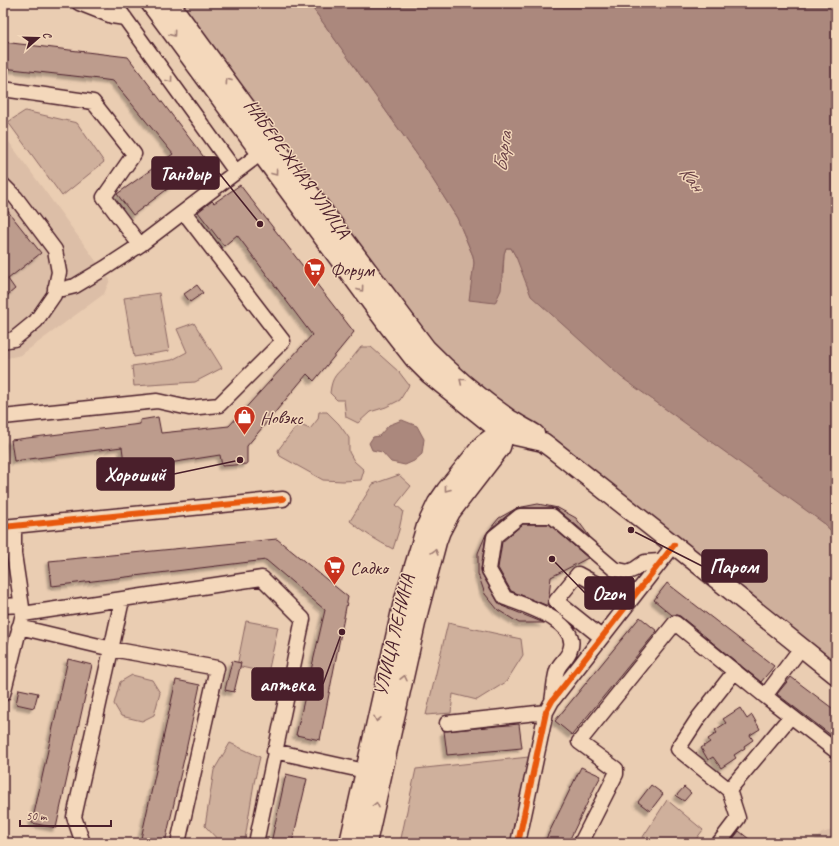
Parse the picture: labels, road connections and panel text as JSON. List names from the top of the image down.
{
  "streets": {
    "main road": ["НАБЕРЕЖНАЯ УЛИЦА", "УЛИЦА ЛЕНИНА"]
  },
  "crossings": [
    ["НАБЕРЕЖНАЯ УЛИЦА", "УЛИЦА ЛЕНИНА"]
  ],
  "water": ["Барга", "Кан"],
  "places": {
    "other": [
      "Тандыр",
      "Хороший",
      "Паром",
      "Ozon",
      "аптека"
    ],
    "supermarket": ["Форум", "Садко"],
    "shop": ["Новэкс"]
  },
  "scale_bar": "50 m",
  "north": "right"
}
